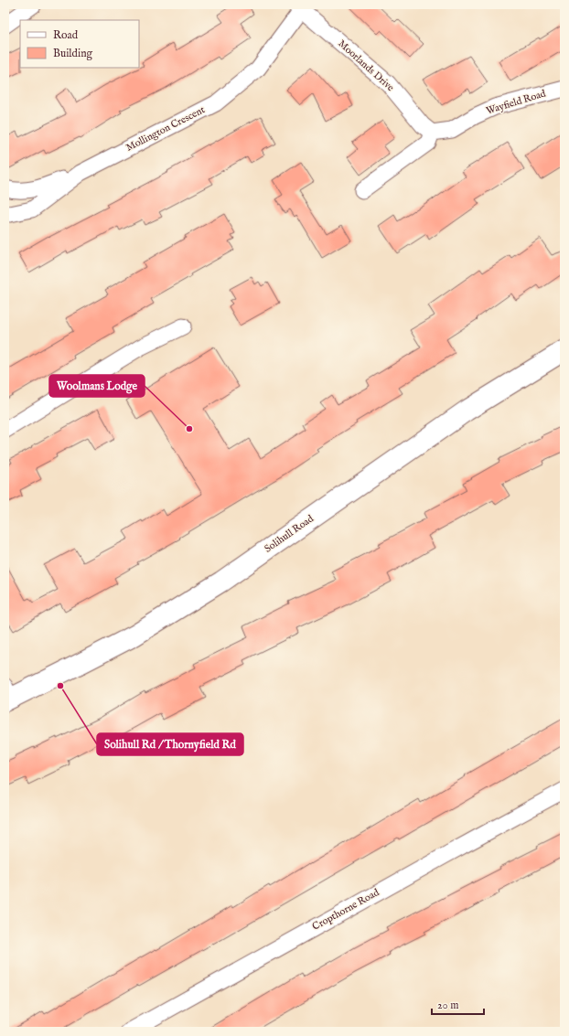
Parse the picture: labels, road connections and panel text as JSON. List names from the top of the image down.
{
  "streets": {
    "street": [
      "Moorlands Drive",
      "Wayfield Road",
      "Mollington Crescent",
      "Solihull Road",
      "Cropthorne Road"
    ]
  },
  "crossings": [
    ["Moorlands Drive", "Wayfield Road"],
    ["Moorlands Drive", "Mollington Crescent"]
  ],
  "places": ["Woolmans Lodge", "Solihull Rd / Thornyfield Rd"],
  "legend": ["Road", "Building"],
  "scale_bar": "20 m"
}
